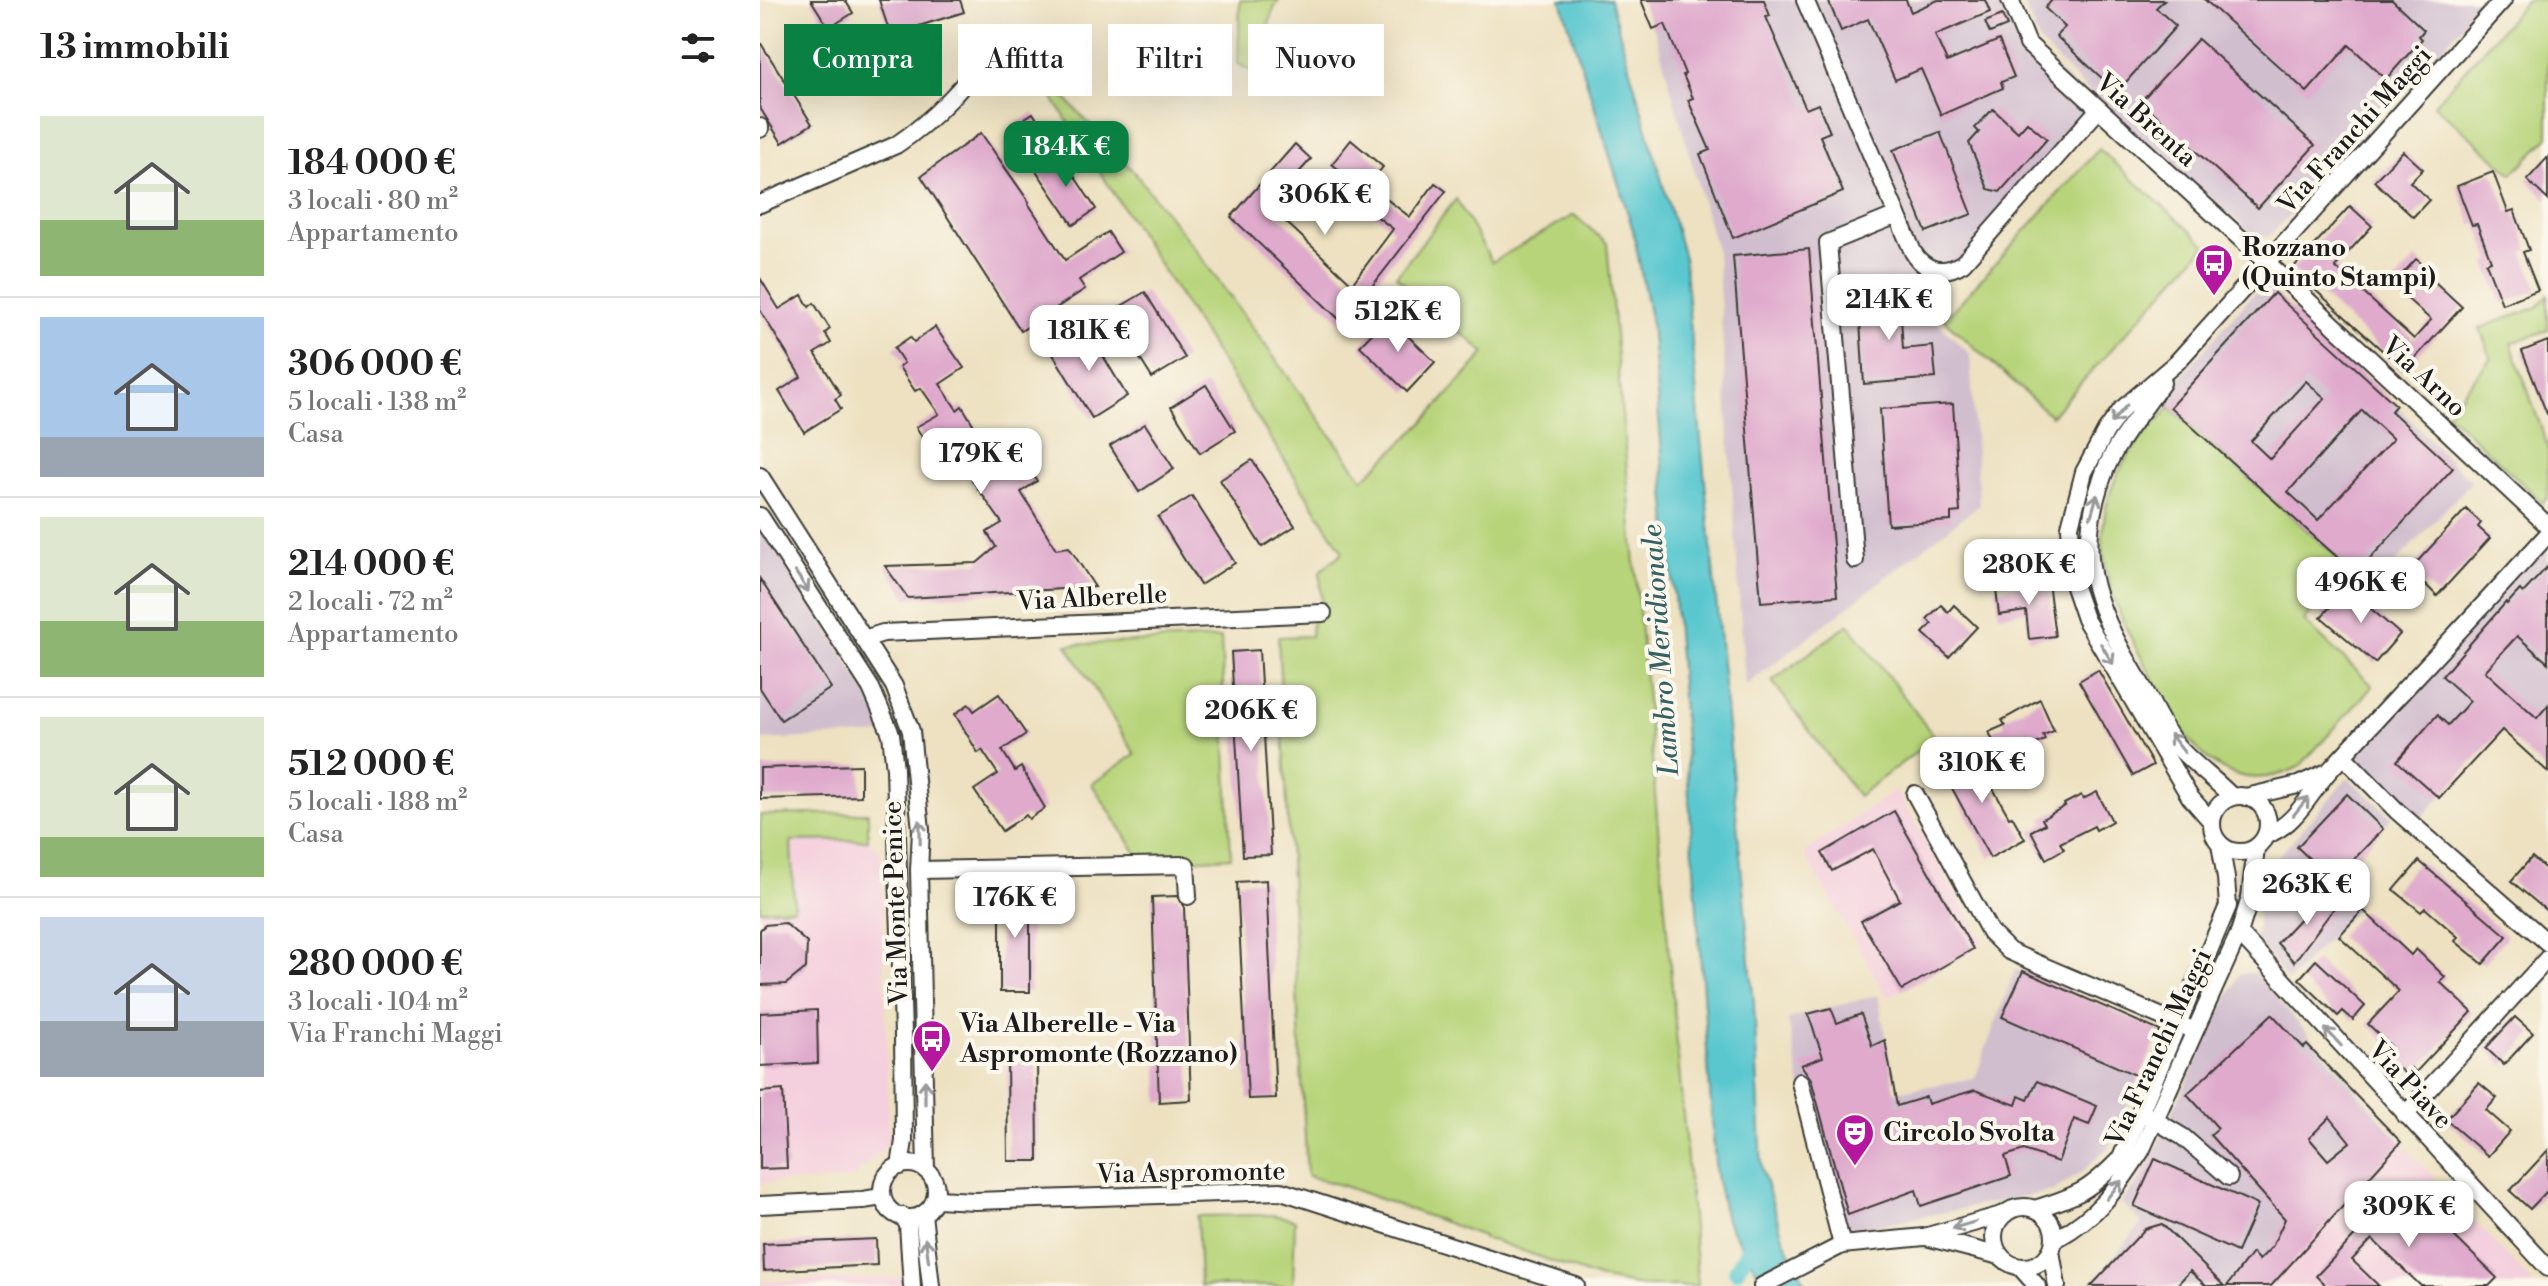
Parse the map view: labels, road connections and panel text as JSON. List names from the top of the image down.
{
  "streets": {
    "street": [
      "Via Brenta",
      "Via Franchi Maggi",
      "Via Arno",
      "Via Alberelle",
      "Via Monte Penice",
      "Via Piave",
      "Via Aspromonte"
    ]
  },
  "crossings": [
    ["Via Brenta", "Via Franchi Maggi"],
    ["Via Brenta", "Via Arno"],
    ["Via Franchi Maggi", "Via Arno"],
    ["Via Franchi Maggi", "Via Piave"],
    ["Via Alberelle", "Via Monte Penice"],
    ["Via Monte Penice", "Via Aspromonte"]
  ],
  "one_way": ["Via Piave"],
  "water": ["Lambro Meridionale"],
  "places": {
    "bus stop": ["Rozzano (Quinto Stampi)", "Via Alberelle - Via Aspromonte (Rozzano)"],
    "theatre": ["Circolo Svolta"]
  },
  "page": {
    "heading": "13 immobili",
    "chip": [
      "Compra",
      "Affitta",
      "Filtri",
      "Nuovo"
    ],
    "list": [
      {
        "name": "184 000 €",
        "note": "3 locali · 80 m² · Appartamento"
      },
      {
        "name": "306 000 €",
        "note": "5 locali · 138 m² · Casa"
      },
      {
        "name": "214 000 €",
        "note": "2 locali · 72 m² · Appartamento"
      },
      {
        "name": "512 000 €",
        "note": "5 locali · 188 m² · Casa"
      },
      {
        "name": "280 000 €",
        "note": "3 locali · 104 m² · Via Franchi Maggi"
      }
    ],
    "price": [
      "184K €",
      "306K €",
      "214K €",
      "512K €",
      "181K €",
      "179K €",
      "280K €",
      "496K €",
      "206K €",
      "310K €",
      "263K €",
      "176K €",
      "309K €"
    ]
  }
}
